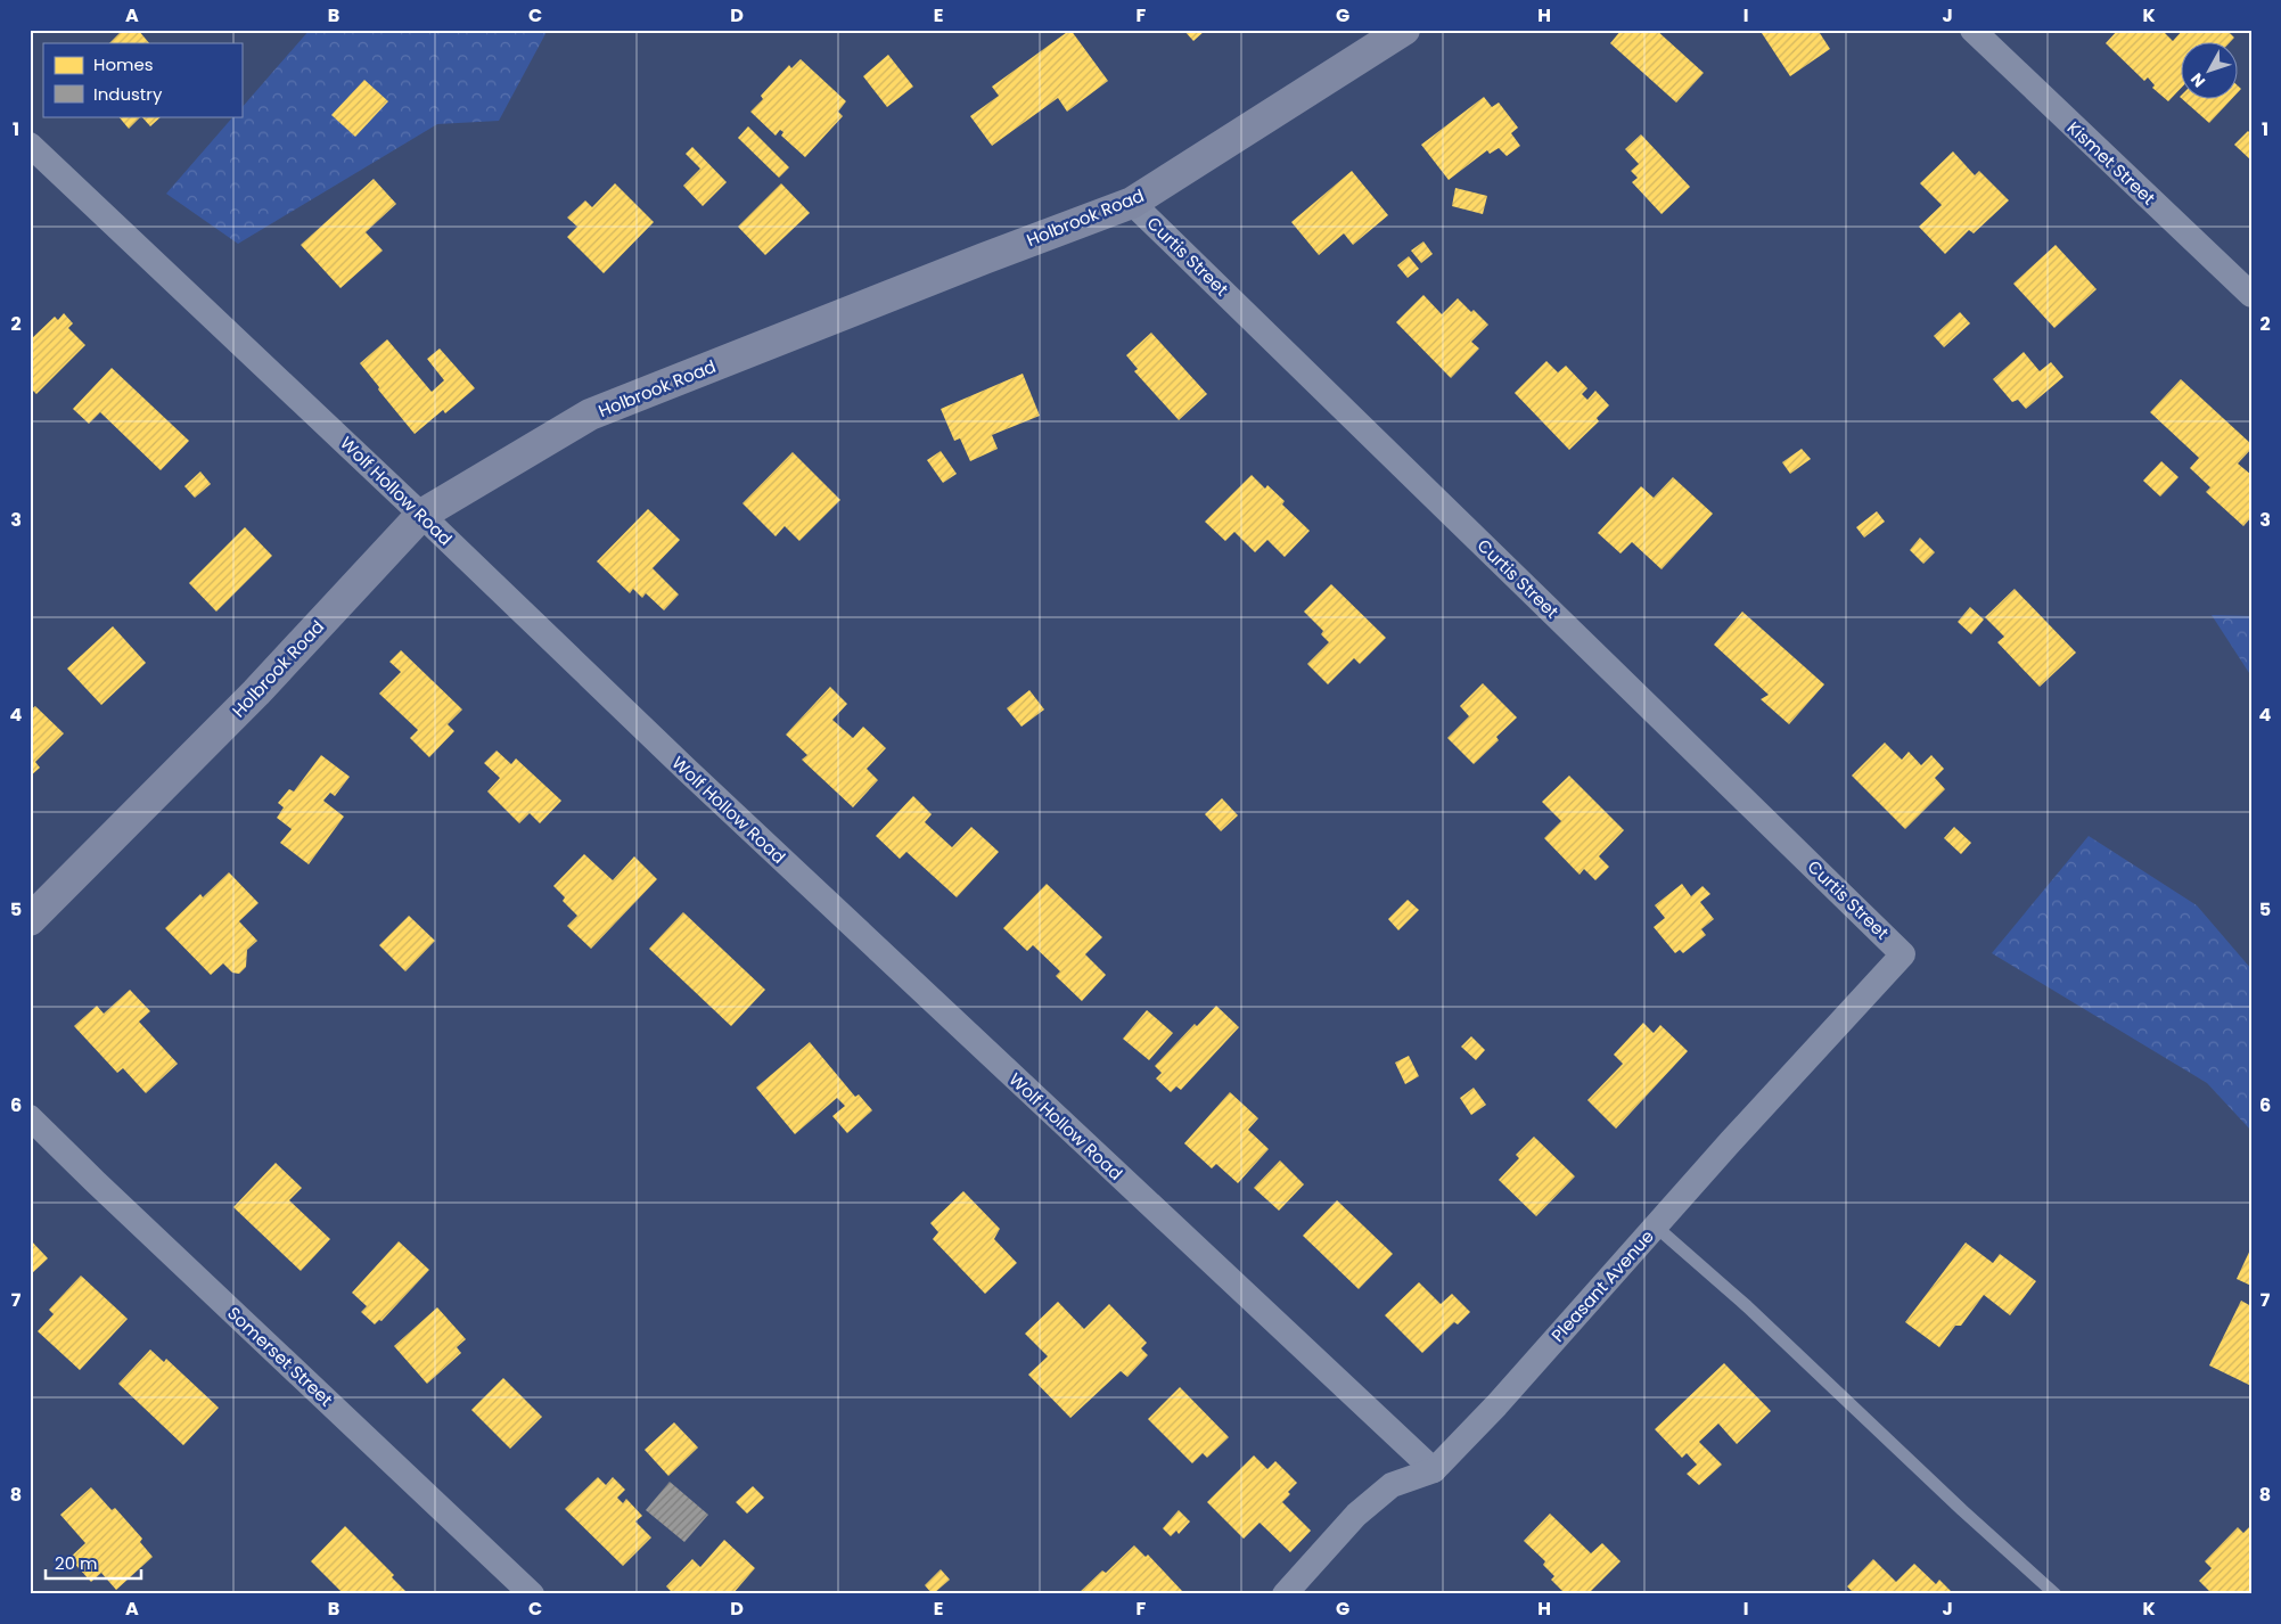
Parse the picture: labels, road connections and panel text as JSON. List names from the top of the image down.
{
  "streets": {
    "street": [
      "Kismet Street",
      "Holbrook Road",
      "Curtis Street",
      "Wolf Hollow Road",
      "Pleasant Avenue",
      "Somerset Street"
    ]
  },
  "crossings": [
    ["Holbrook Road", "Curtis Street"],
    ["Holbrook Road", "Wolf Hollow Road"],
    ["Curtis Street", "Pleasant Avenue"],
    ["Wolf Hollow Road", "Pleasant Avenue"]
  ],
  "legend": ["Homes", "Industry"],
  "scale_bar": "20 m",
  "north": "bottom left",
  "grid": {
    "columns": [
      "A",
      "B",
      "C",
      "D",
      "E",
      "F",
      "G",
      "H",
      "I",
      "J",
      "K"
    ],
    "rows": [
      "1",
      "2",
      "3",
      "4",
      "5",
      "6",
      "7",
      "8"
    ]
  }
}
